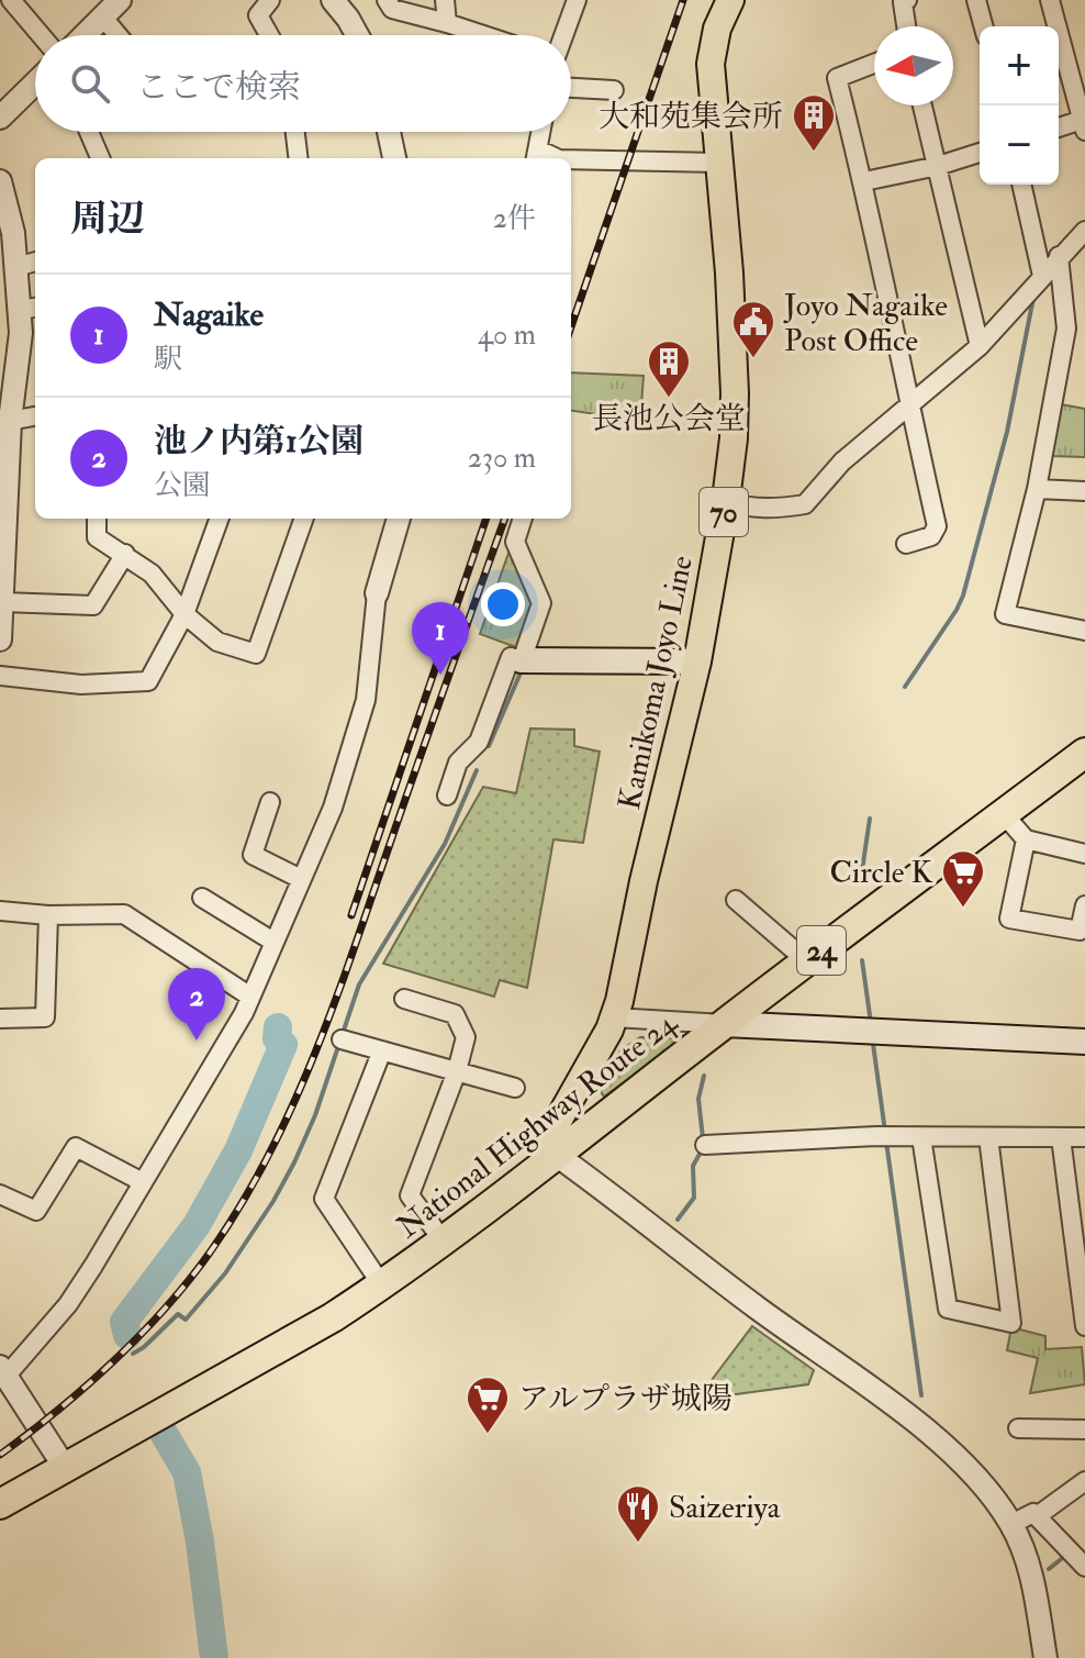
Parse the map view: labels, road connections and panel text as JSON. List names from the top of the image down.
{
  "streets": {
    "highway": ["24", "National Highway Route 24"],
    "main road": ["70", "Kamikoma Joyo Line"]
  },
  "crossings": [
    ["Kamikoma Joyo Line", "National Highway Route 24"]
  ],
  "places": {
    "building": ["大和苑集会所", "長池公会堂"],
    "public building": ["Joyo Nagaike Post Office"],
    "supermarket": ["Circle K", "アルプラザ城陽"],
    "restaurant": ["Saizeriya"]
  },
  "north": "left",
  "page": {
    "map_buttons": ["+", "−"],
    "search": "ここで検索",
    "heading": ["周辺", "2件"],
    "list": [
      {
        "mark": "1",
        "name": "Nagaike",
        "note": "駅",
        "value": "40 m"
      },
      {
        "mark": "2",
        "name": "池ノ内第1公園",
        "note": "公園",
        "value": "230 m"
      }
    ],
    "pins": ["1", "2"]
  }
}
